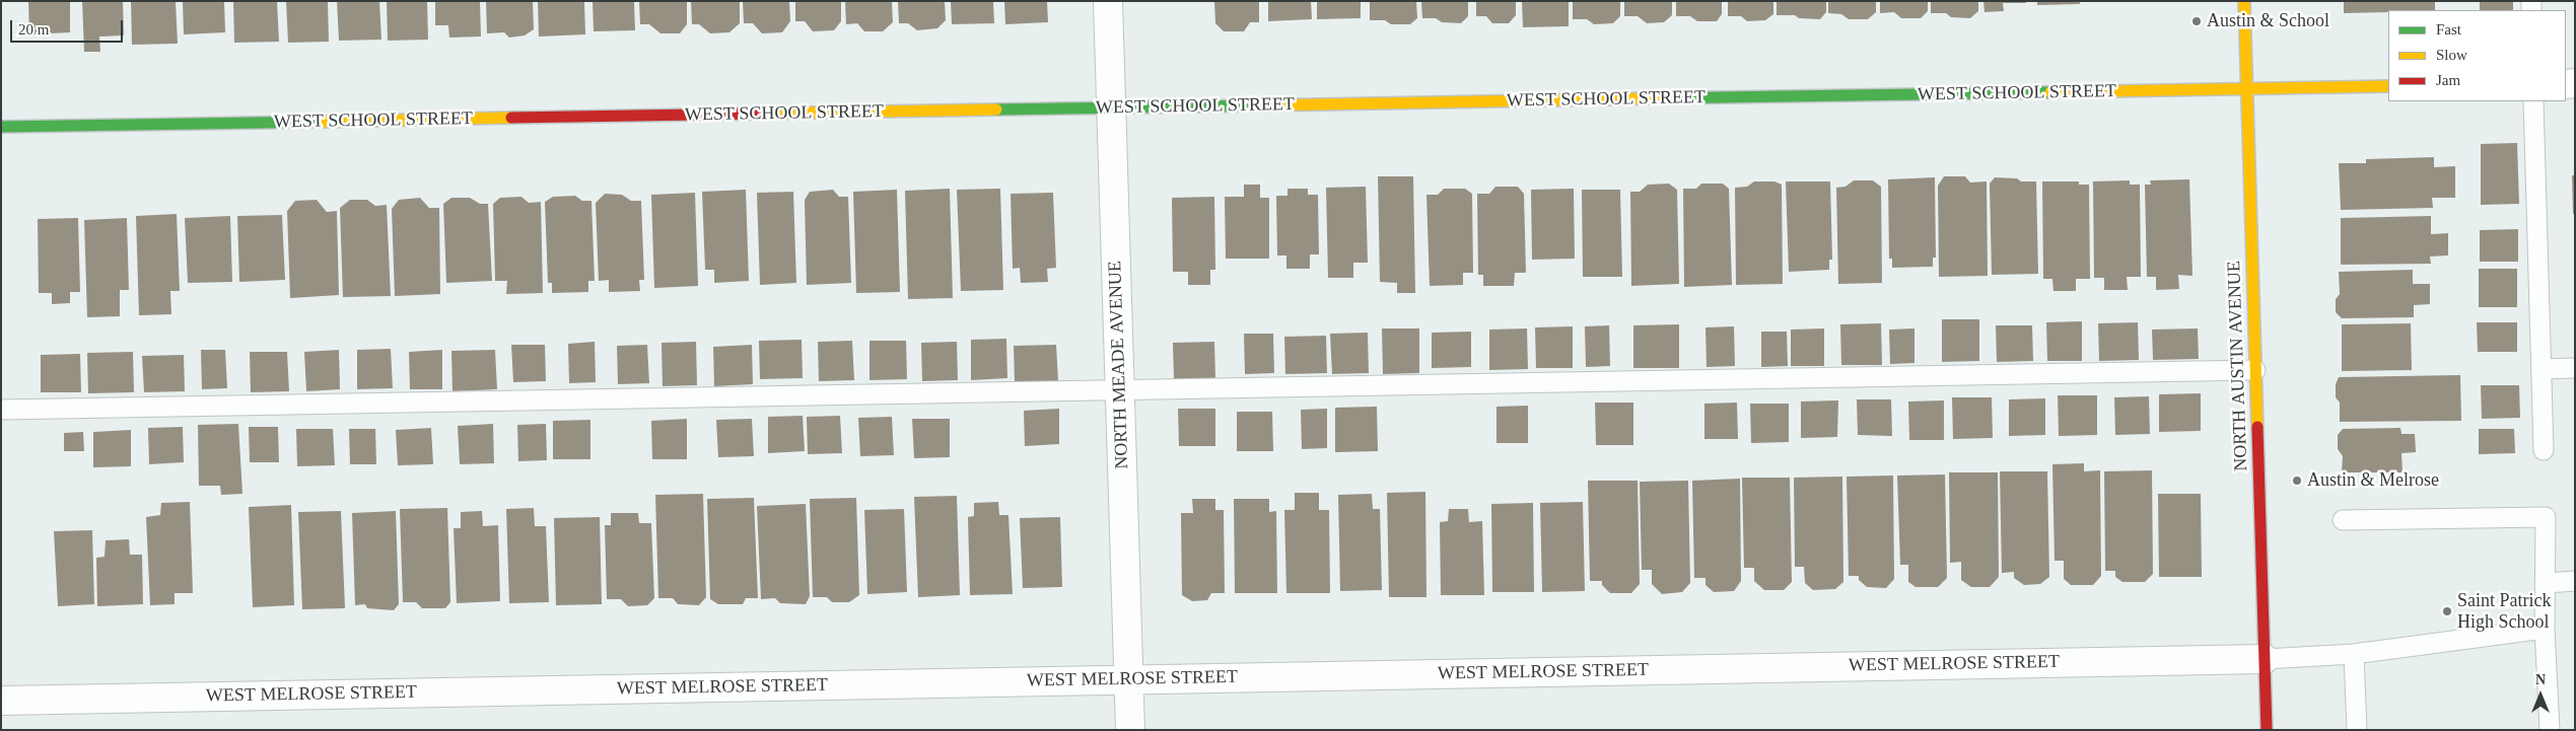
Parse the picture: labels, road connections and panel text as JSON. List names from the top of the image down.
{
  "streets": {
    "street": [
      "WEST SCHOOL STREET",
      "NORTH MEADE AVENUE",
      "NORTH AUSTIN AVENUE",
      "WEST MELROSE STREET"
    ]
  },
  "crossings": [
    ["WEST SCHOOL STREET", "NORTH MEADE AVENUE"],
    ["WEST SCHOOL STREET", "NORTH AUSTIN AVENUE"],
    ["NORTH MEADE AVENUE", "WEST MELROSE STREET"],
    ["NORTH AUSTIN AVENUE", "WEST MELROSE STREET"]
  ],
  "places": ["Austin & School", "Austin & Melrose", "Saint Patrick High School"],
  "legend": ["Fast", "Slow", "Jam"],
  "scale_bar": "20 m",
  "north": "top"
}
